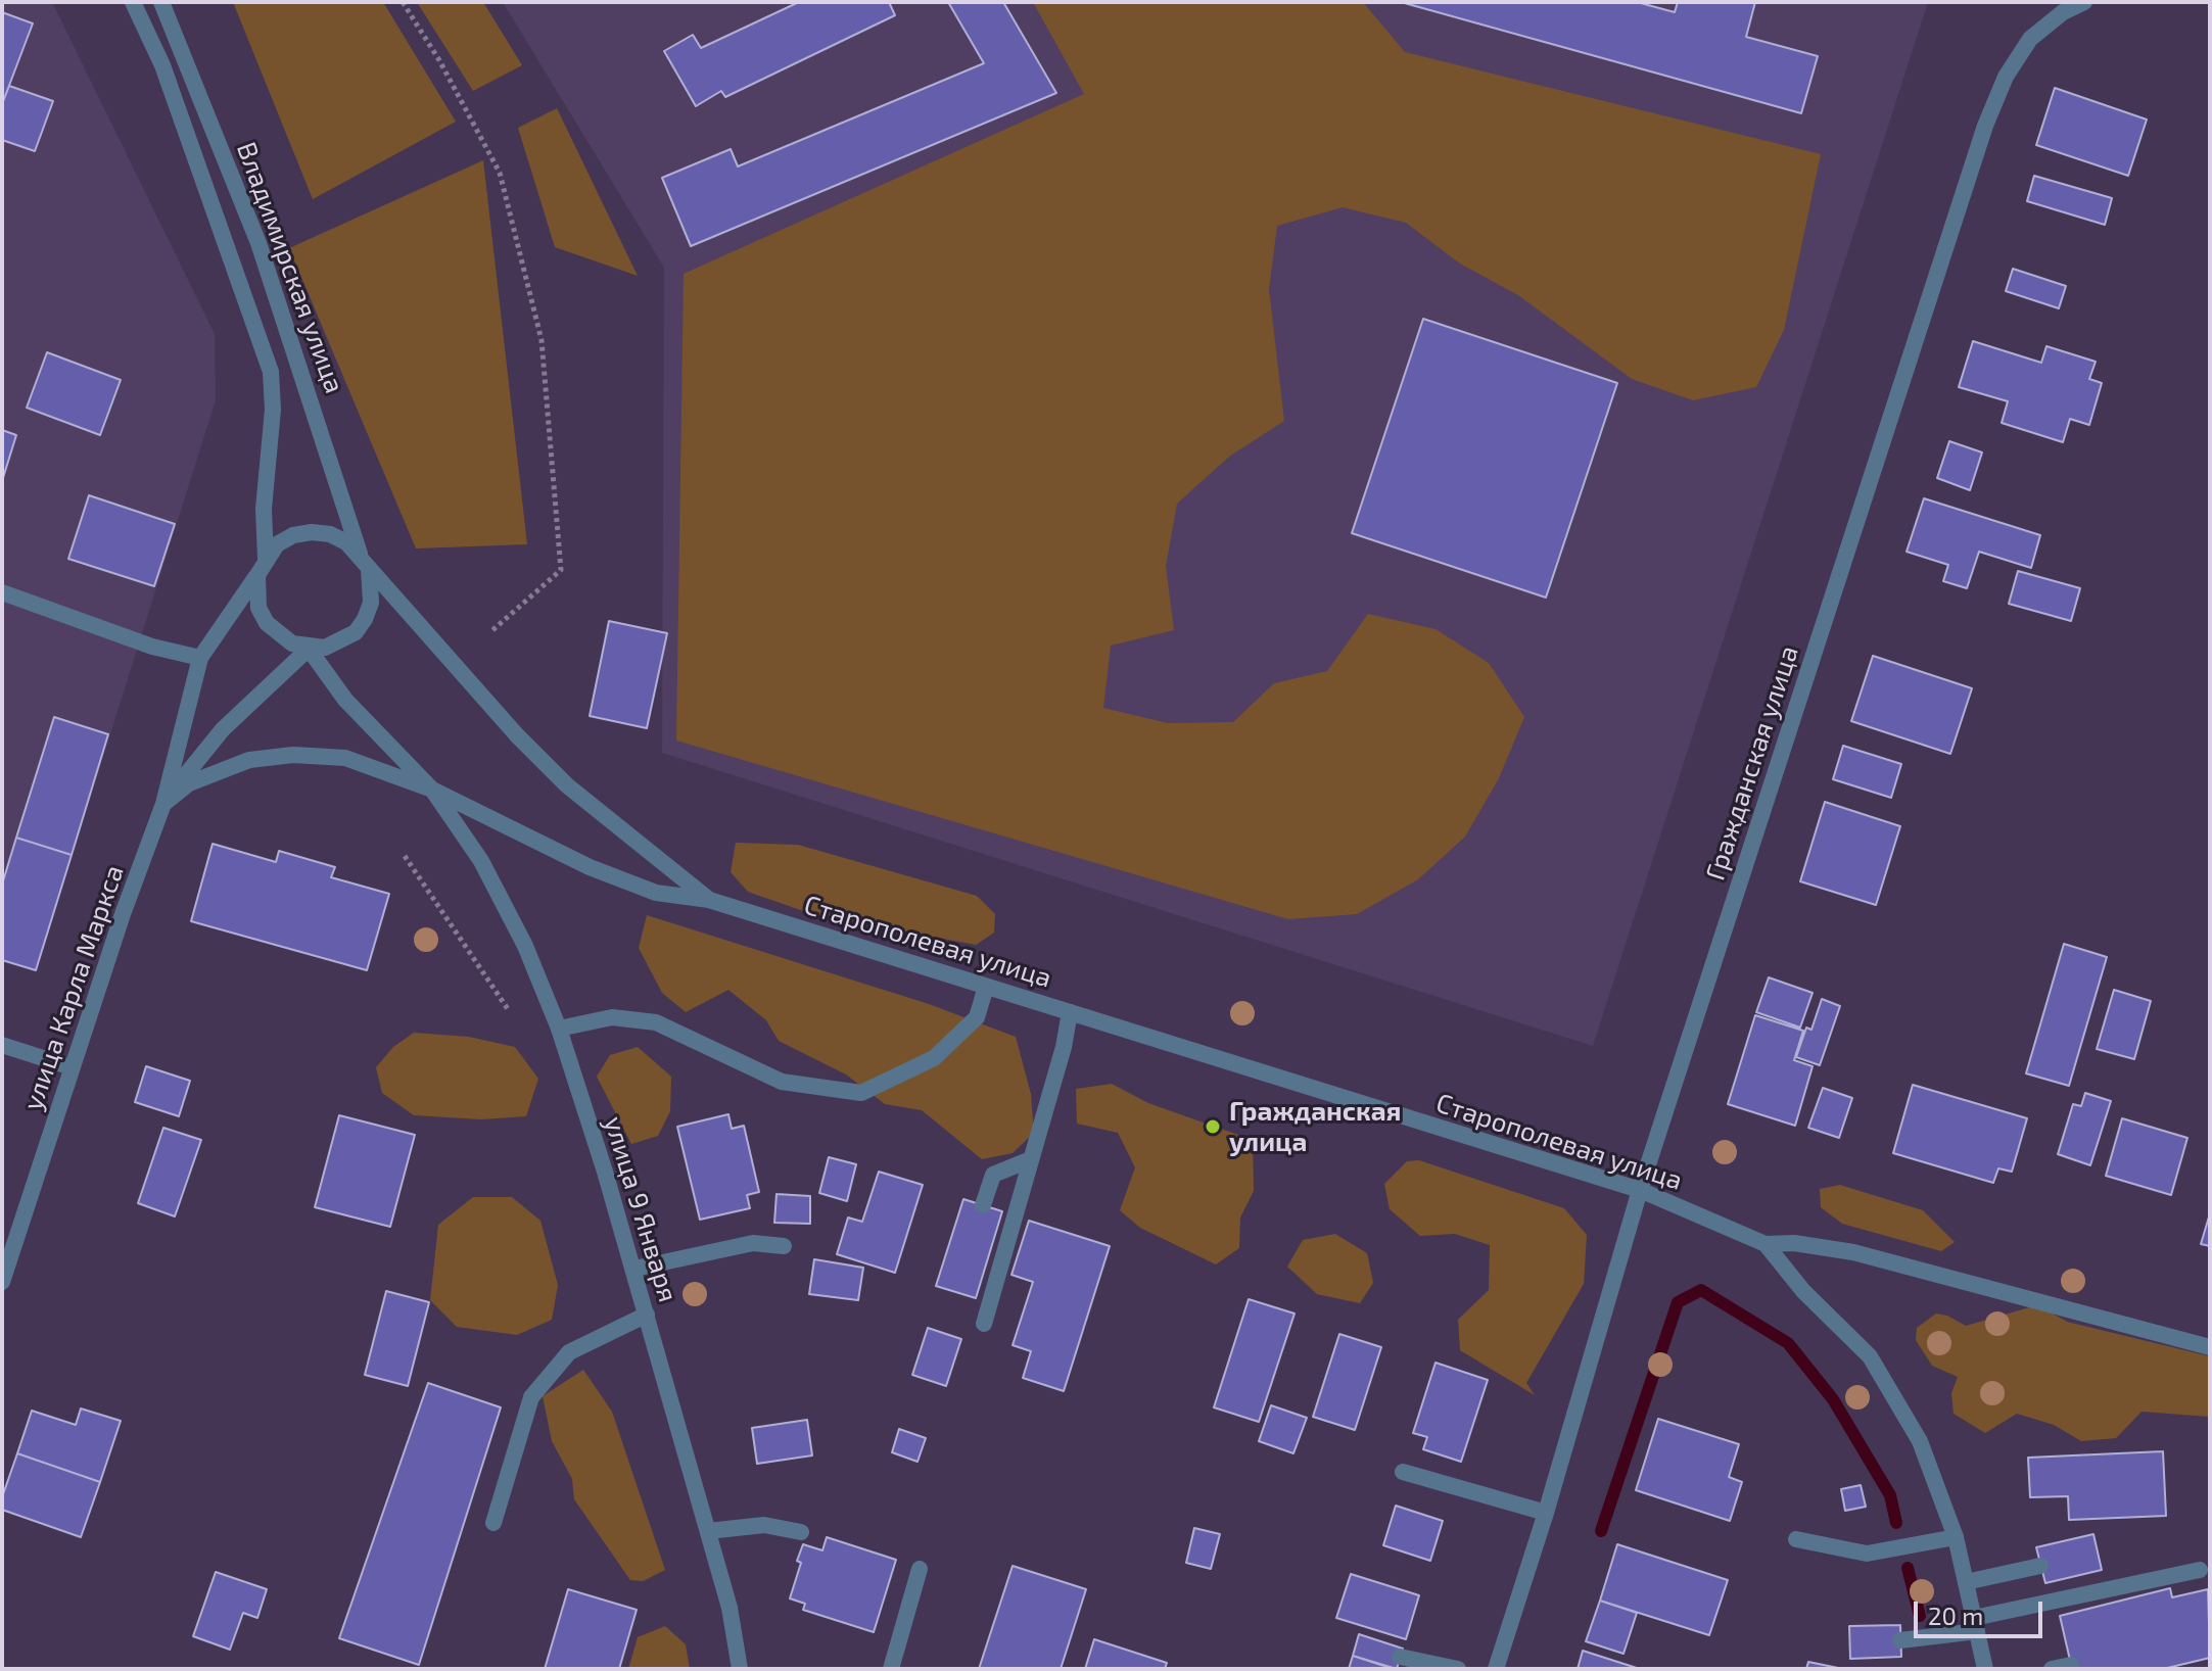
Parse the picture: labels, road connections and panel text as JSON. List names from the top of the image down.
{
  "streets": {
    "street": [
      "Владимирская улица",
      "Гражданская улица",
      "Старополевая улица",
      "улица Карла Маркса",
      "улица 9 Января"
    ]
  },
  "crossings": [
    ["Гражданская улица", "Старополевая улица"]
  ],
  "places": ["Гражданская улица"],
  "scale_bar": "20 m"
}
